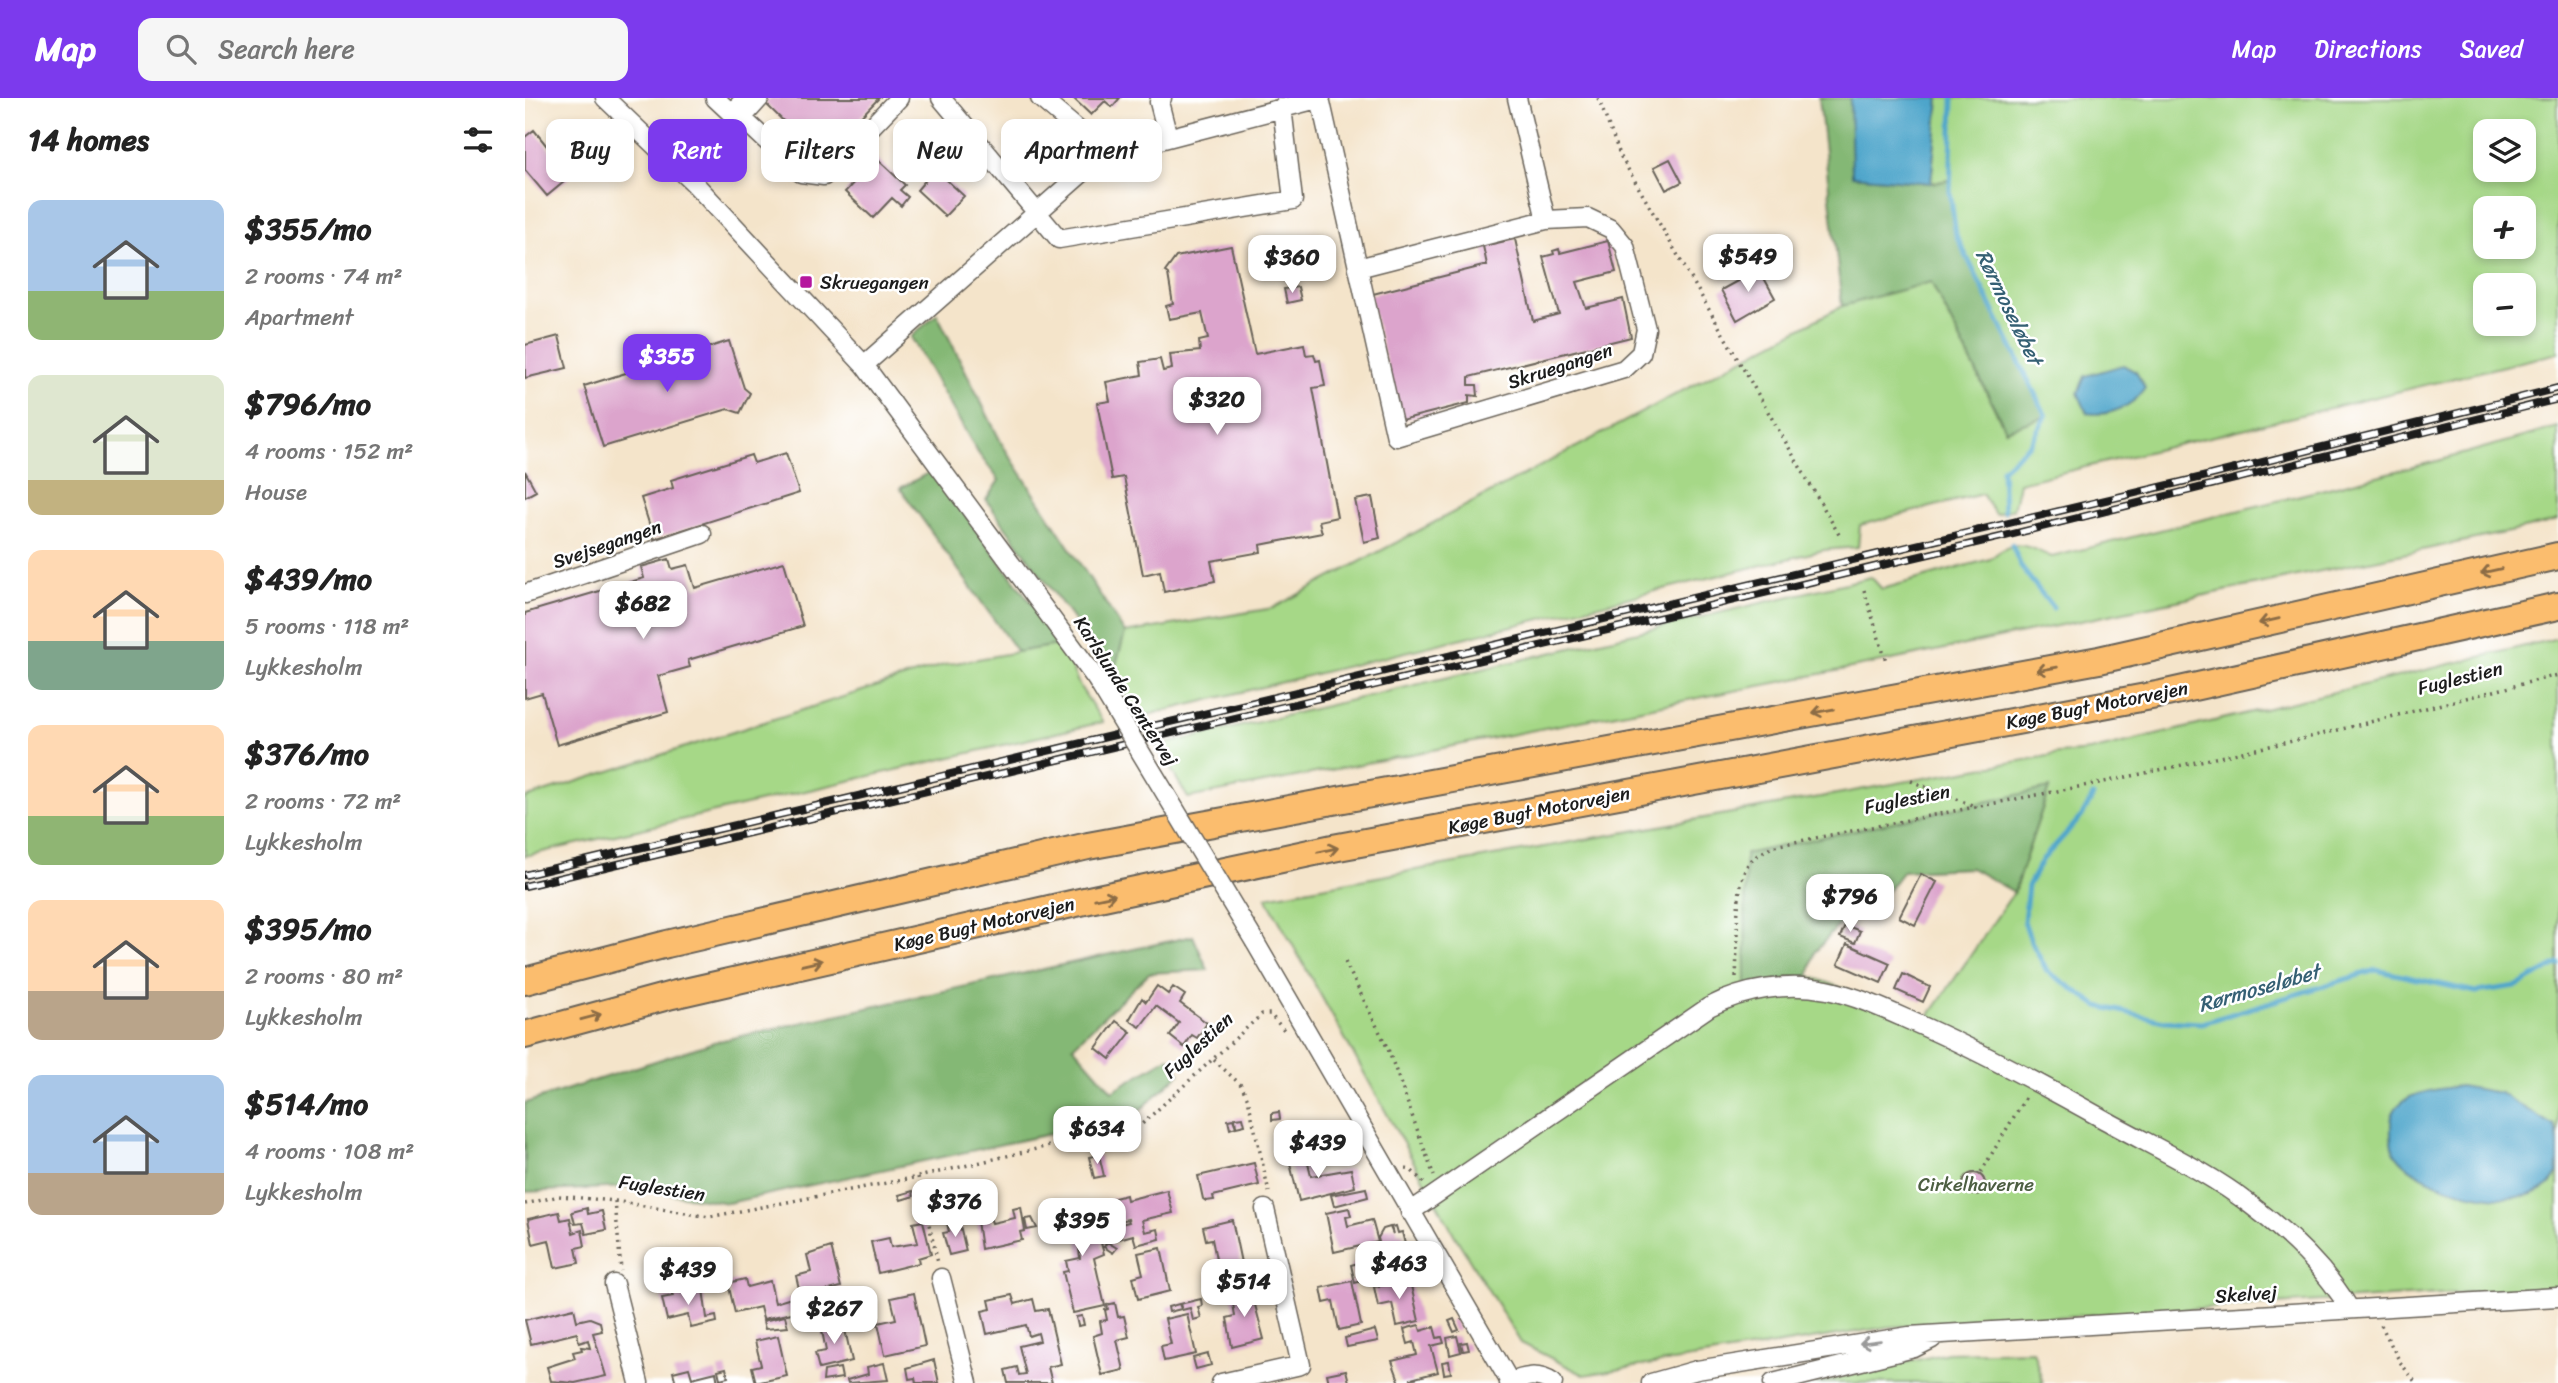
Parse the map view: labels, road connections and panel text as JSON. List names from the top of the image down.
{
  "streets": {
    "highway": ["Køge Bugt Motorvejen"],
    "street": [
      "Skruegangen",
      "Svejsegangen",
      "Karlslunde Centervej",
      "Skelvej"
    ],
    "path": ["Fuglestien"]
  },
  "crossings": [
    ["Skruegangen", "Karlslunde Centervej"]
  ],
  "water": ["Rørmoseløbet"],
  "parks": ["Cirkelhaverne"],
  "places": {
    "transit": ["Skruegangen"]
  },
  "page": {
    "header": "Map",
    "search": "Search here",
    "nav": ["Map", "Directions", "Saved"],
    "heading": "14 homes",
    "map_buttons": ["+", "−"],
    "chip": [
      "Buy",
      "Rent",
      "Filters",
      "New",
      "Apartment"
    ],
    "list": [
      {
        "name": "$355/mo",
        "note": "2 rooms · 74 m² · Apartment"
      },
      {
        "name": "$796/mo",
        "note": "4 rooms · 152 m² · House"
      },
      {
        "name": "$439/mo",
        "note": "5 rooms · 118 m² · Lykkesholm"
      },
      {
        "name": "$376/mo",
        "note": "2 rooms · 72 m² · Lykkesholm"
      },
      {
        "name": "$395/mo",
        "note": "2 rooms · 80 m² · Lykkesholm"
      },
      {
        "name": "$514/mo",
        "note": "4 rooms · 108 m² · Lykkesholm"
      }
    ],
    "price": [
      "$549",
      "$360",
      "$355",
      "$320",
      "$682",
      "$796",
      "$634",
      "$439",
      "$376",
      "$395",
      "$463",
      "$439",
      "$514",
      "$267"
    ]
  }
}
